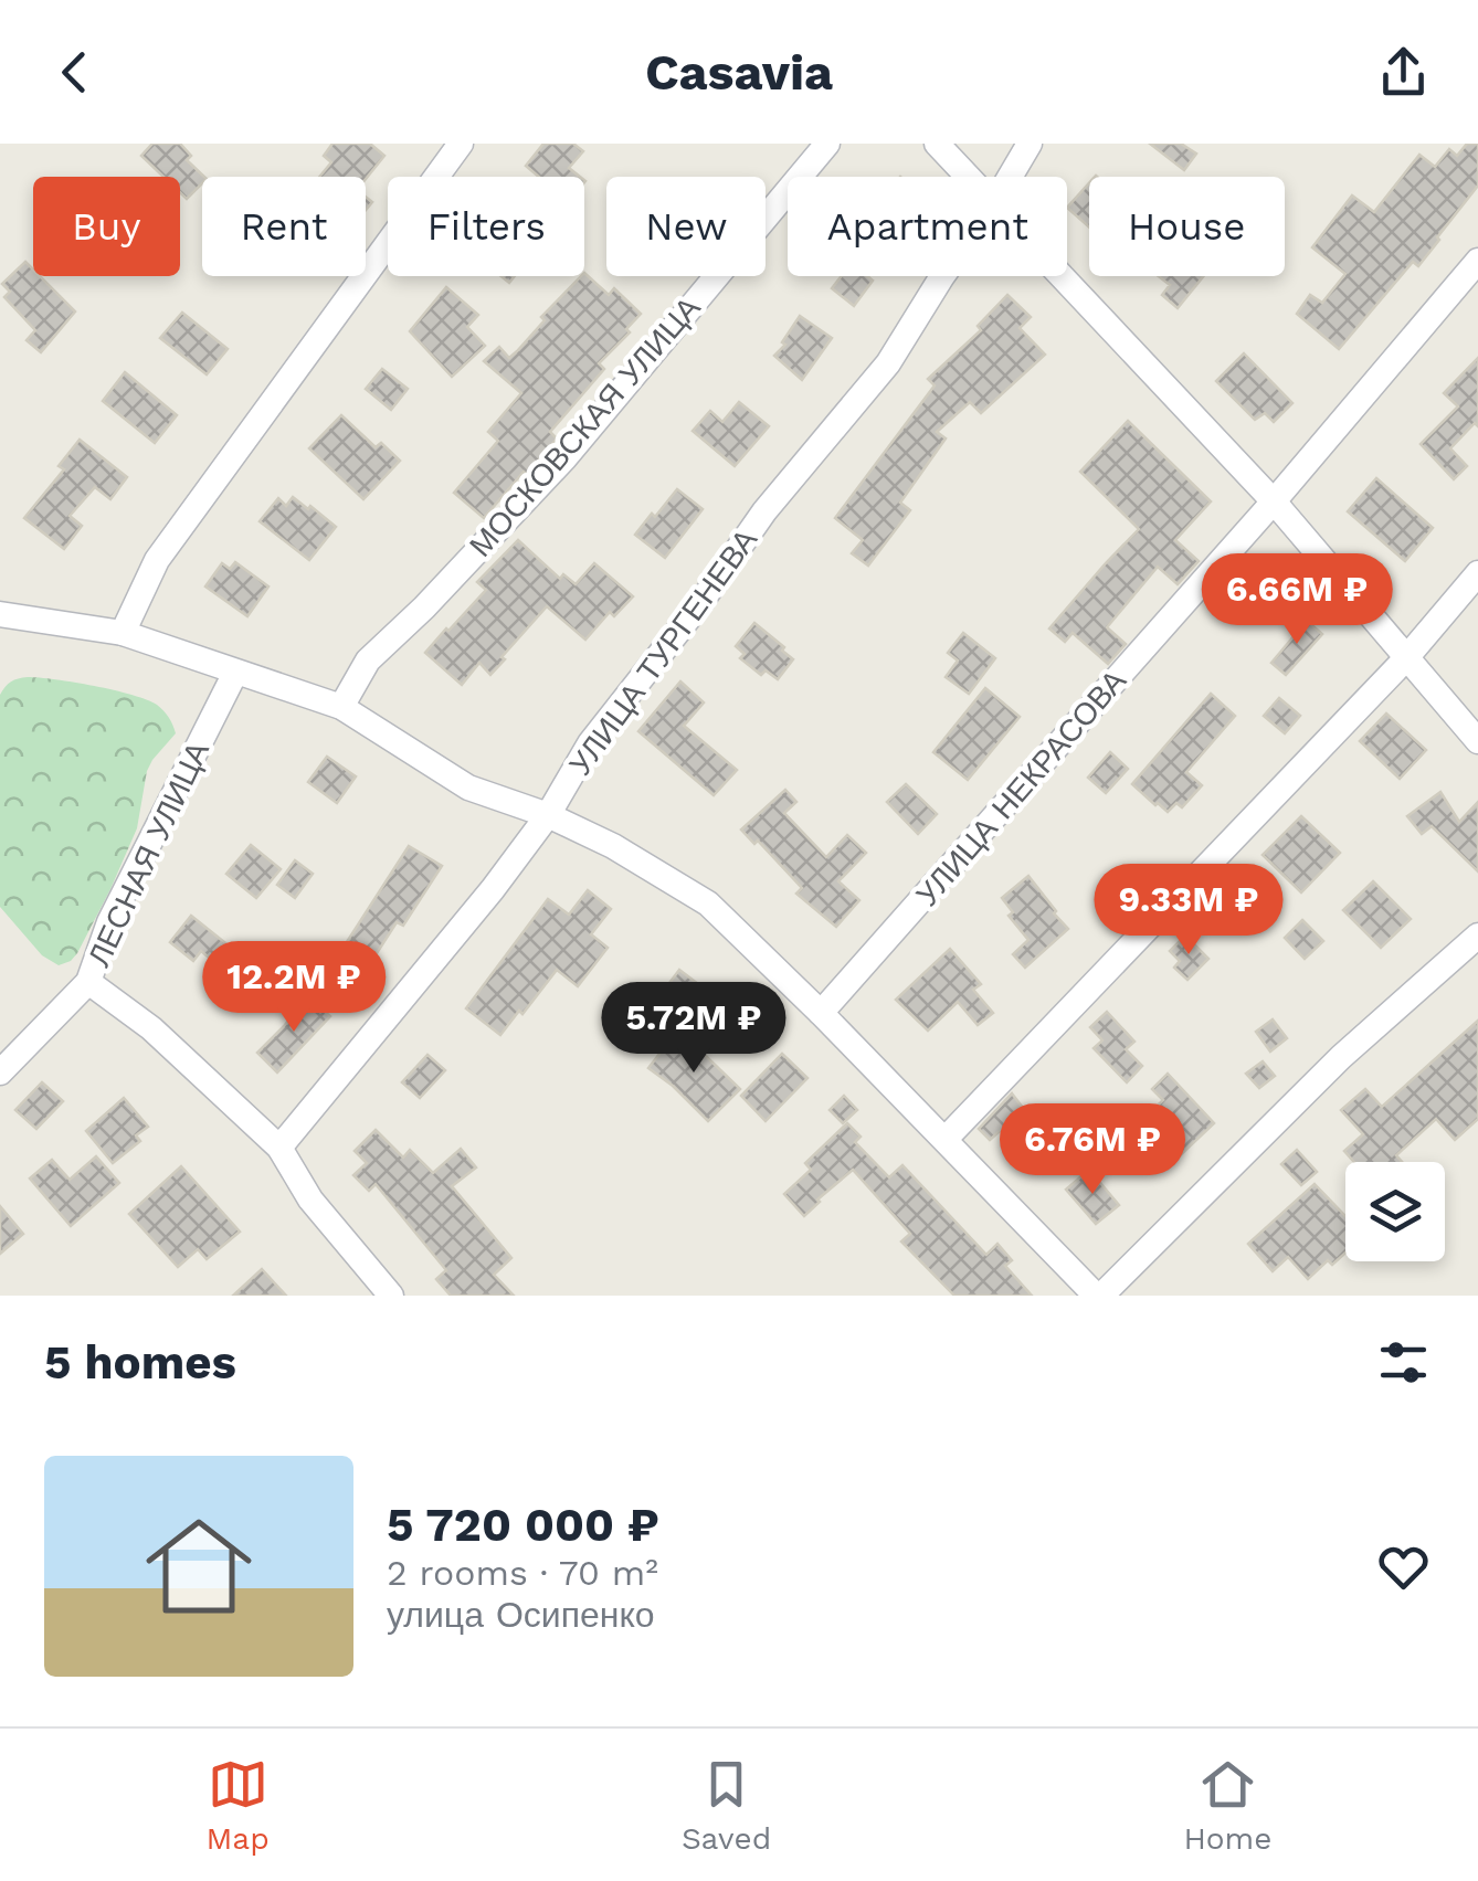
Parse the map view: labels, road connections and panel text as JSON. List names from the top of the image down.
{
  "streets": {
    "street": [
      "МОСКОВСКАЯ УЛИЦА",
      "УЛИЦА ТУРГЕНЕВА",
      "УЛИЦА НЕКРАСОВА",
      "ЛЕСНАЯ УЛИЦА"
    ]
  },
  "page": {
    "header": "Casavia",
    "chip": [
      "Buy",
      "Rent",
      "Filters",
      "New",
      "Apartment",
      "House"
    ],
    "price": [
      "6.66M ₽",
      "9.33M ₽",
      "12.2M ₽",
      "5.72M ₽",
      "6.76M ₽"
    ],
    "heading": "5 homes",
    "list": [
      {
        "name": "5 720 000 ₽",
        "note": "2 rooms · 70 m² · улица Осипенко"
      }
    ],
    "tabs": ["Map", "Saved", "Home"]
  }
}
